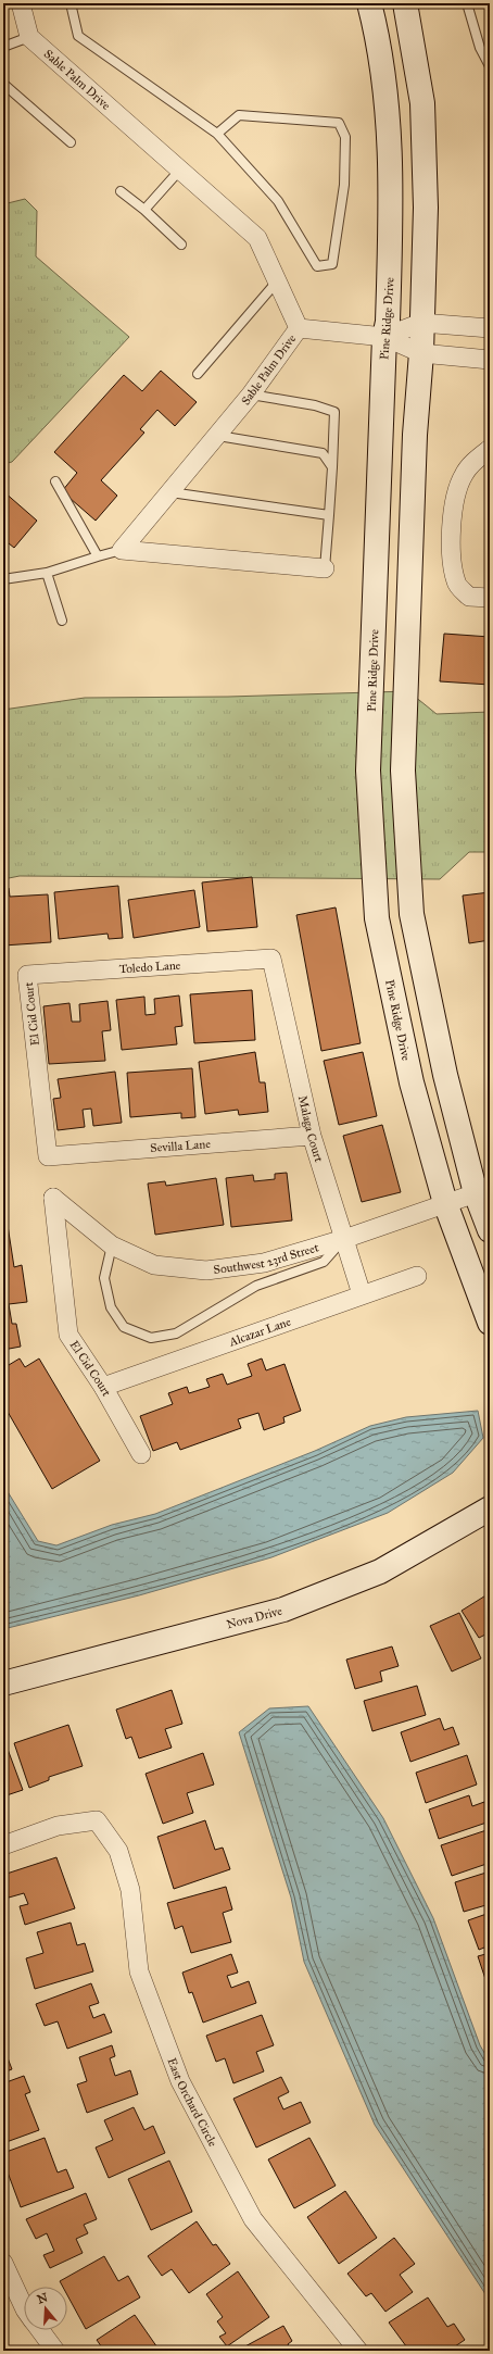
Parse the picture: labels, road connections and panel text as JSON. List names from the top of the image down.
{
  "streets": {
    "street": [
      "Sable Palm Drive",
      "Pine Ridge Drive",
      "Toledo Lane",
      "El Cid Court",
      "Malaga Court",
      "Sevilla Lane",
      "Southwest 23rd Street",
      "Alcazar Lane",
      "Nova Drive",
      "East Orchard Circle"
    ]
  },
  "crossings": [
    ["Pine Ridge Drive", "Southwest 23rd Street"],
    ["Toledo Lane", "El Cid Court"],
    ["Toledo Lane", "Malaga Court"],
    ["El Cid Court", "Sevilla Lane"],
    ["El Cid Court", "Southwest 23rd Street"],
    ["El Cid Court", "Alcazar Lane"],
    ["Malaga Court", "Sevilla Lane"],
    ["Malaga Court", "Southwest 23rd Street"],
    ["Malaga Court", "Alcazar Lane"]
  ],
  "north": "top"
}
